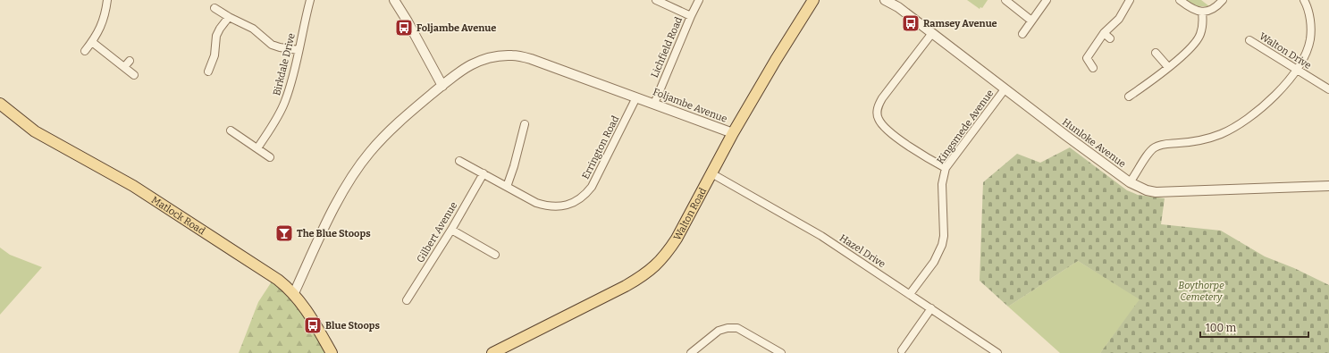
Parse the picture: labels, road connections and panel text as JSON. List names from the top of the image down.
{
  "streets": {
    "main road": ["Walton Road", "Matlock Road"],
    "street": [
      "Lichfield Road",
      "Walton Drive",
      "Birkdale Drive",
      "Foljambe Avenue",
      "Kingsmede Avenue",
      "Hunloke Avenue",
      "Errington Road",
      "Gilbert Avenue",
      "Hazel Drive"
    ]
  },
  "crossings": [
    ["Lichfield Road", "Foljambe Avenue"],
    ["Foljambe Avenue", "Errington Road"],
    ["Foljambe Avenue", "Walton Road"],
    ["Foljambe Avenue", "Matlock Road"],
    ["Kingsmede Avenue", "Hunloke Avenue"],
    ["Kingsmede Avenue", "Hazel Drive"],
    ["Errington Road", "Gilbert Avenue"],
    ["Walton Road", "Hazel Drive"]
  ],
  "parks": ["Boythorpe Cemetery"],
  "places": {
    "bus stop": ["Ramsey Avenue", "Foljambe Avenue", "Blue Stoops"],
    "bar": ["The Blue Stoops"]
  },
  "scale_bar": "100 m"
}
